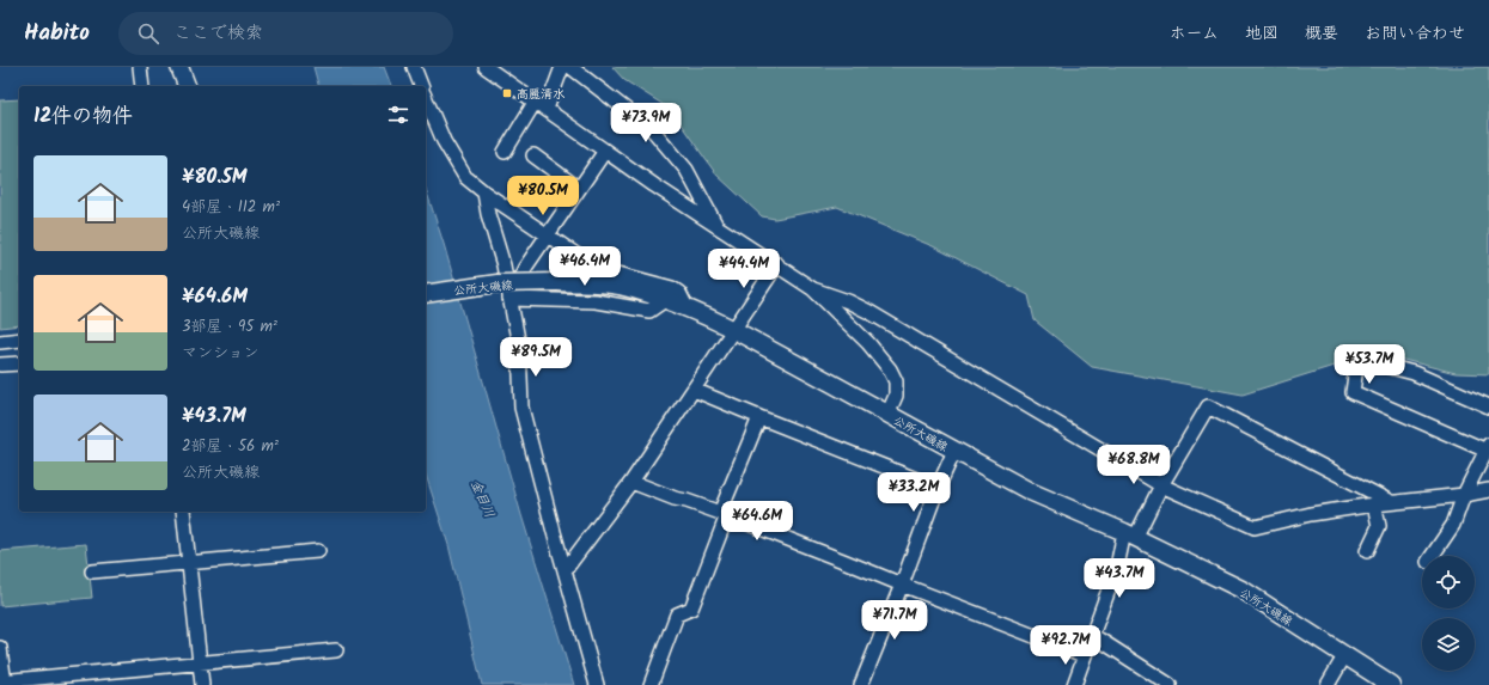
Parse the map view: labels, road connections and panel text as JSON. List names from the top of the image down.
{
  "streets": {
    "main road": ["公所大磯線"]
  },
  "water": ["金目川"],
  "places": {
    "transit": ["高麗清水"]
  },
  "page": {
    "header": "Habito",
    "search": "ここで検索",
    "nav": [
      "ホーム",
      "地図",
      "概要",
      "お問い合わせ"
    ],
    "heading": "12件の物件",
    "price": [
      "¥73.9M",
      "¥80.5M",
      "¥46.4M",
      "¥44.4M",
      "¥89.5M",
      "¥53.7M",
      "¥68.8M",
      "¥33.2M",
      "¥64.6M",
      "¥43.7M",
      "¥71.7M",
      "¥92.7M"
    ],
    "list": [
      {
        "name": "¥80.5M",
        "note": "4部屋 · 112 m² · 公所大磯線"
      },
      {
        "name": "¥64.6M",
        "note": "3部屋 · 95 m² · マンション"
      },
      {
        "name": "¥43.7M",
        "note": "2部屋 · 56 m² · 公所大磯線"
      }
    ]
  }
}
